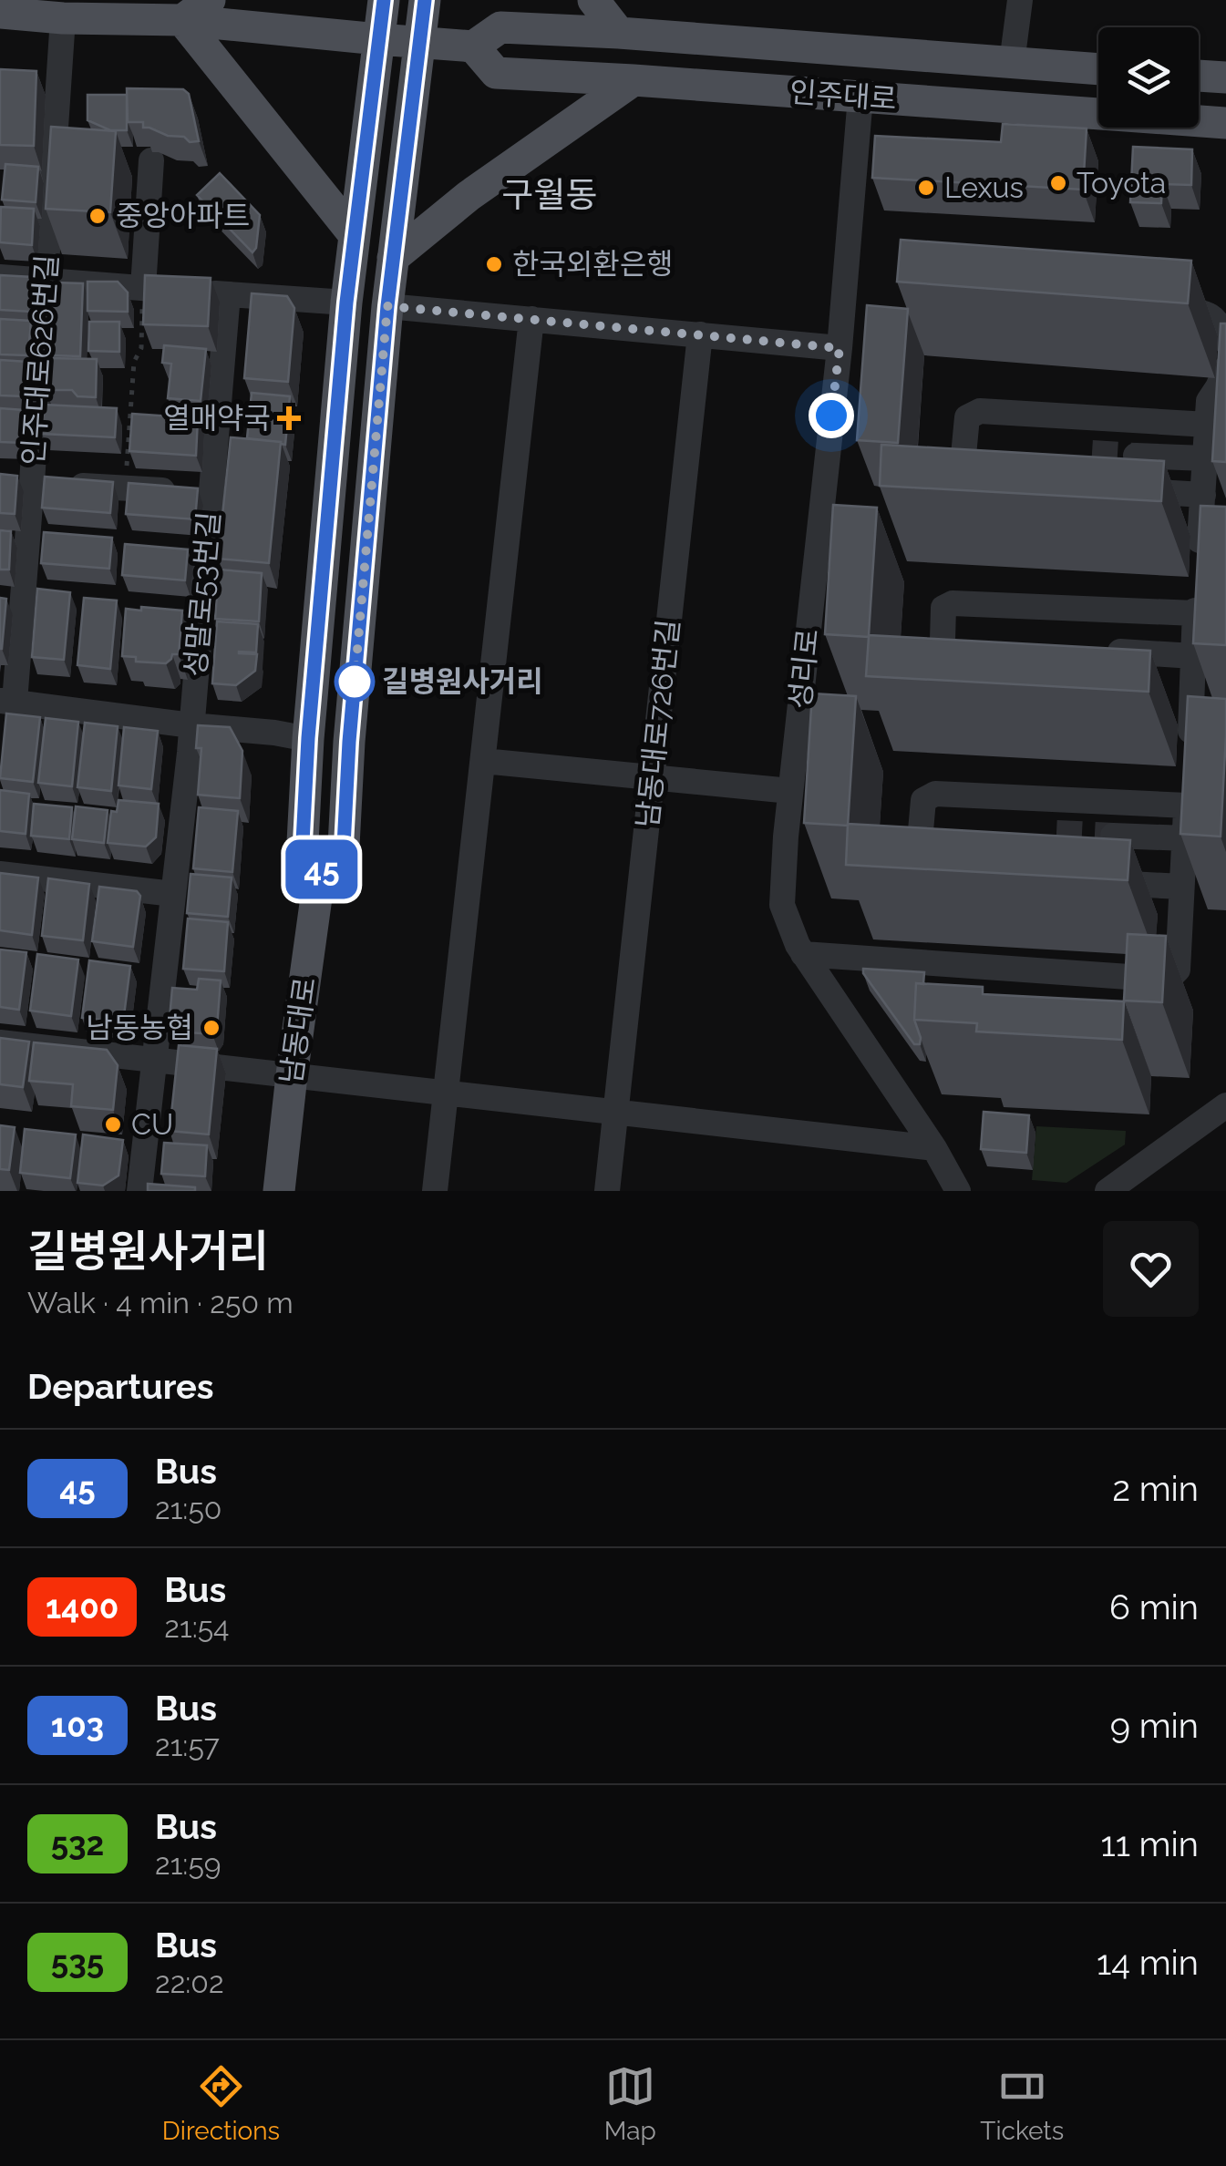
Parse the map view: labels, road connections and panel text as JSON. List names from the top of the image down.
{
  "streets": {
    "main road": ["인주대로", "남동대로"],
    "street": [
      "인주대로626번길",
      "성말로53번길",
      "성리로",
      "남동대로726번길"
    ]
  },
  "crossings": [
    ["인주대로", "인주대로626번길"],
    ["인주대로", "성리로"],
    ["인주대로", "남동대로"]
  ],
  "districts": ["구월동"],
  "places": {
    "other": [
      "Toyota",
      "Lexus",
      "중앙아파트",
      "한국외환은행",
      "길병원사거리",
      "남동농협",
      "CU"
    ],
    "health": ["열매약국"]
  },
  "lines": ["bus line 45"],
  "page": {
    "on_map": "45",
    "heading": [
      ["길병원사거리", "Walk · 4 min · 250 m"],
      "Departures"
    ],
    "list": [
      {
        "mark": "45",
        "name": "Bus",
        "note": "21:50",
        "value": "2 min"
      },
      {
        "mark": "1400",
        "name": "Bus",
        "note": "21:54",
        "value": "6 min"
      },
      {
        "mark": "103",
        "name": "Bus",
        "note": "21:57",
        "value": "9 min"
      },
      {
        "mark": "532",
        "name": "Bus",
        "note": "21:59",
        "value": "11 min"
      },
      {
        "mark": "535",
        "name": "Bus",
        "note": "22:02",
        "value": "14 min"
      }
    ],
    "tabs": ["Directions", "Map", "Tickets"]
  }
}
